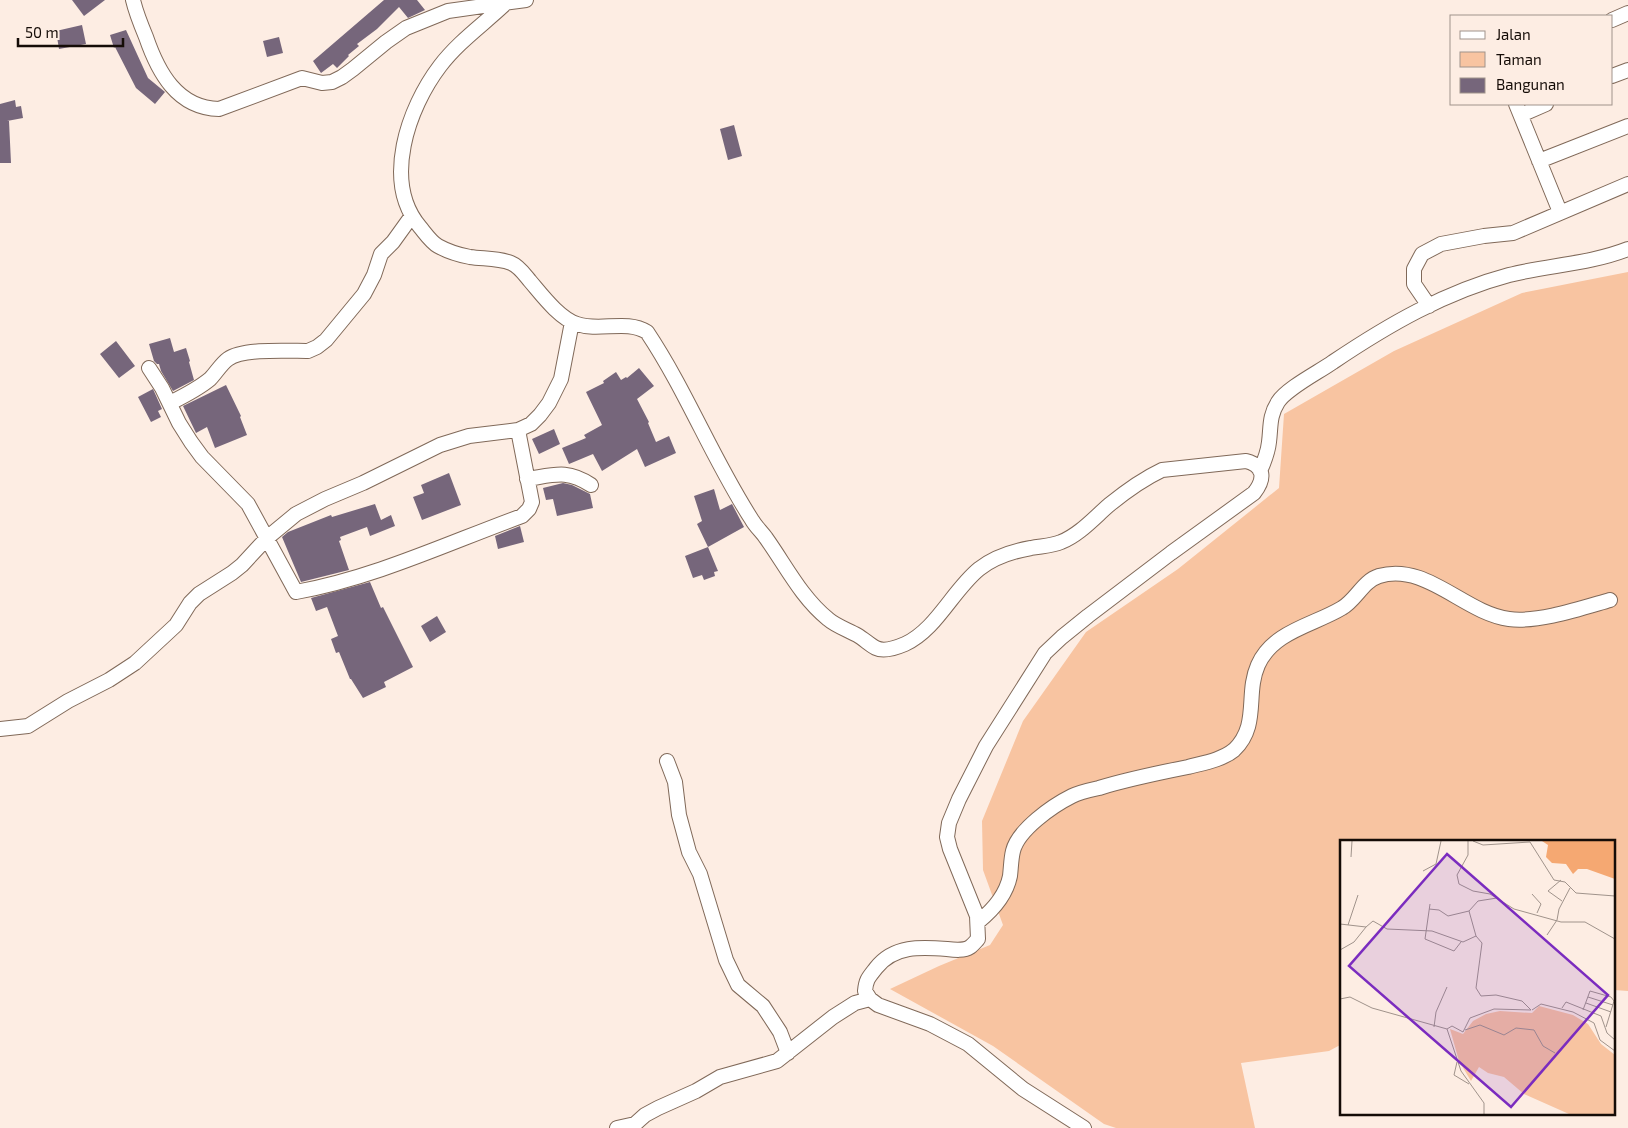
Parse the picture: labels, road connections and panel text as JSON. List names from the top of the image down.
{
  "legend": ["Jalan", "Taman", "Bangunan"],
  "scale_bar": "50 m"
}
